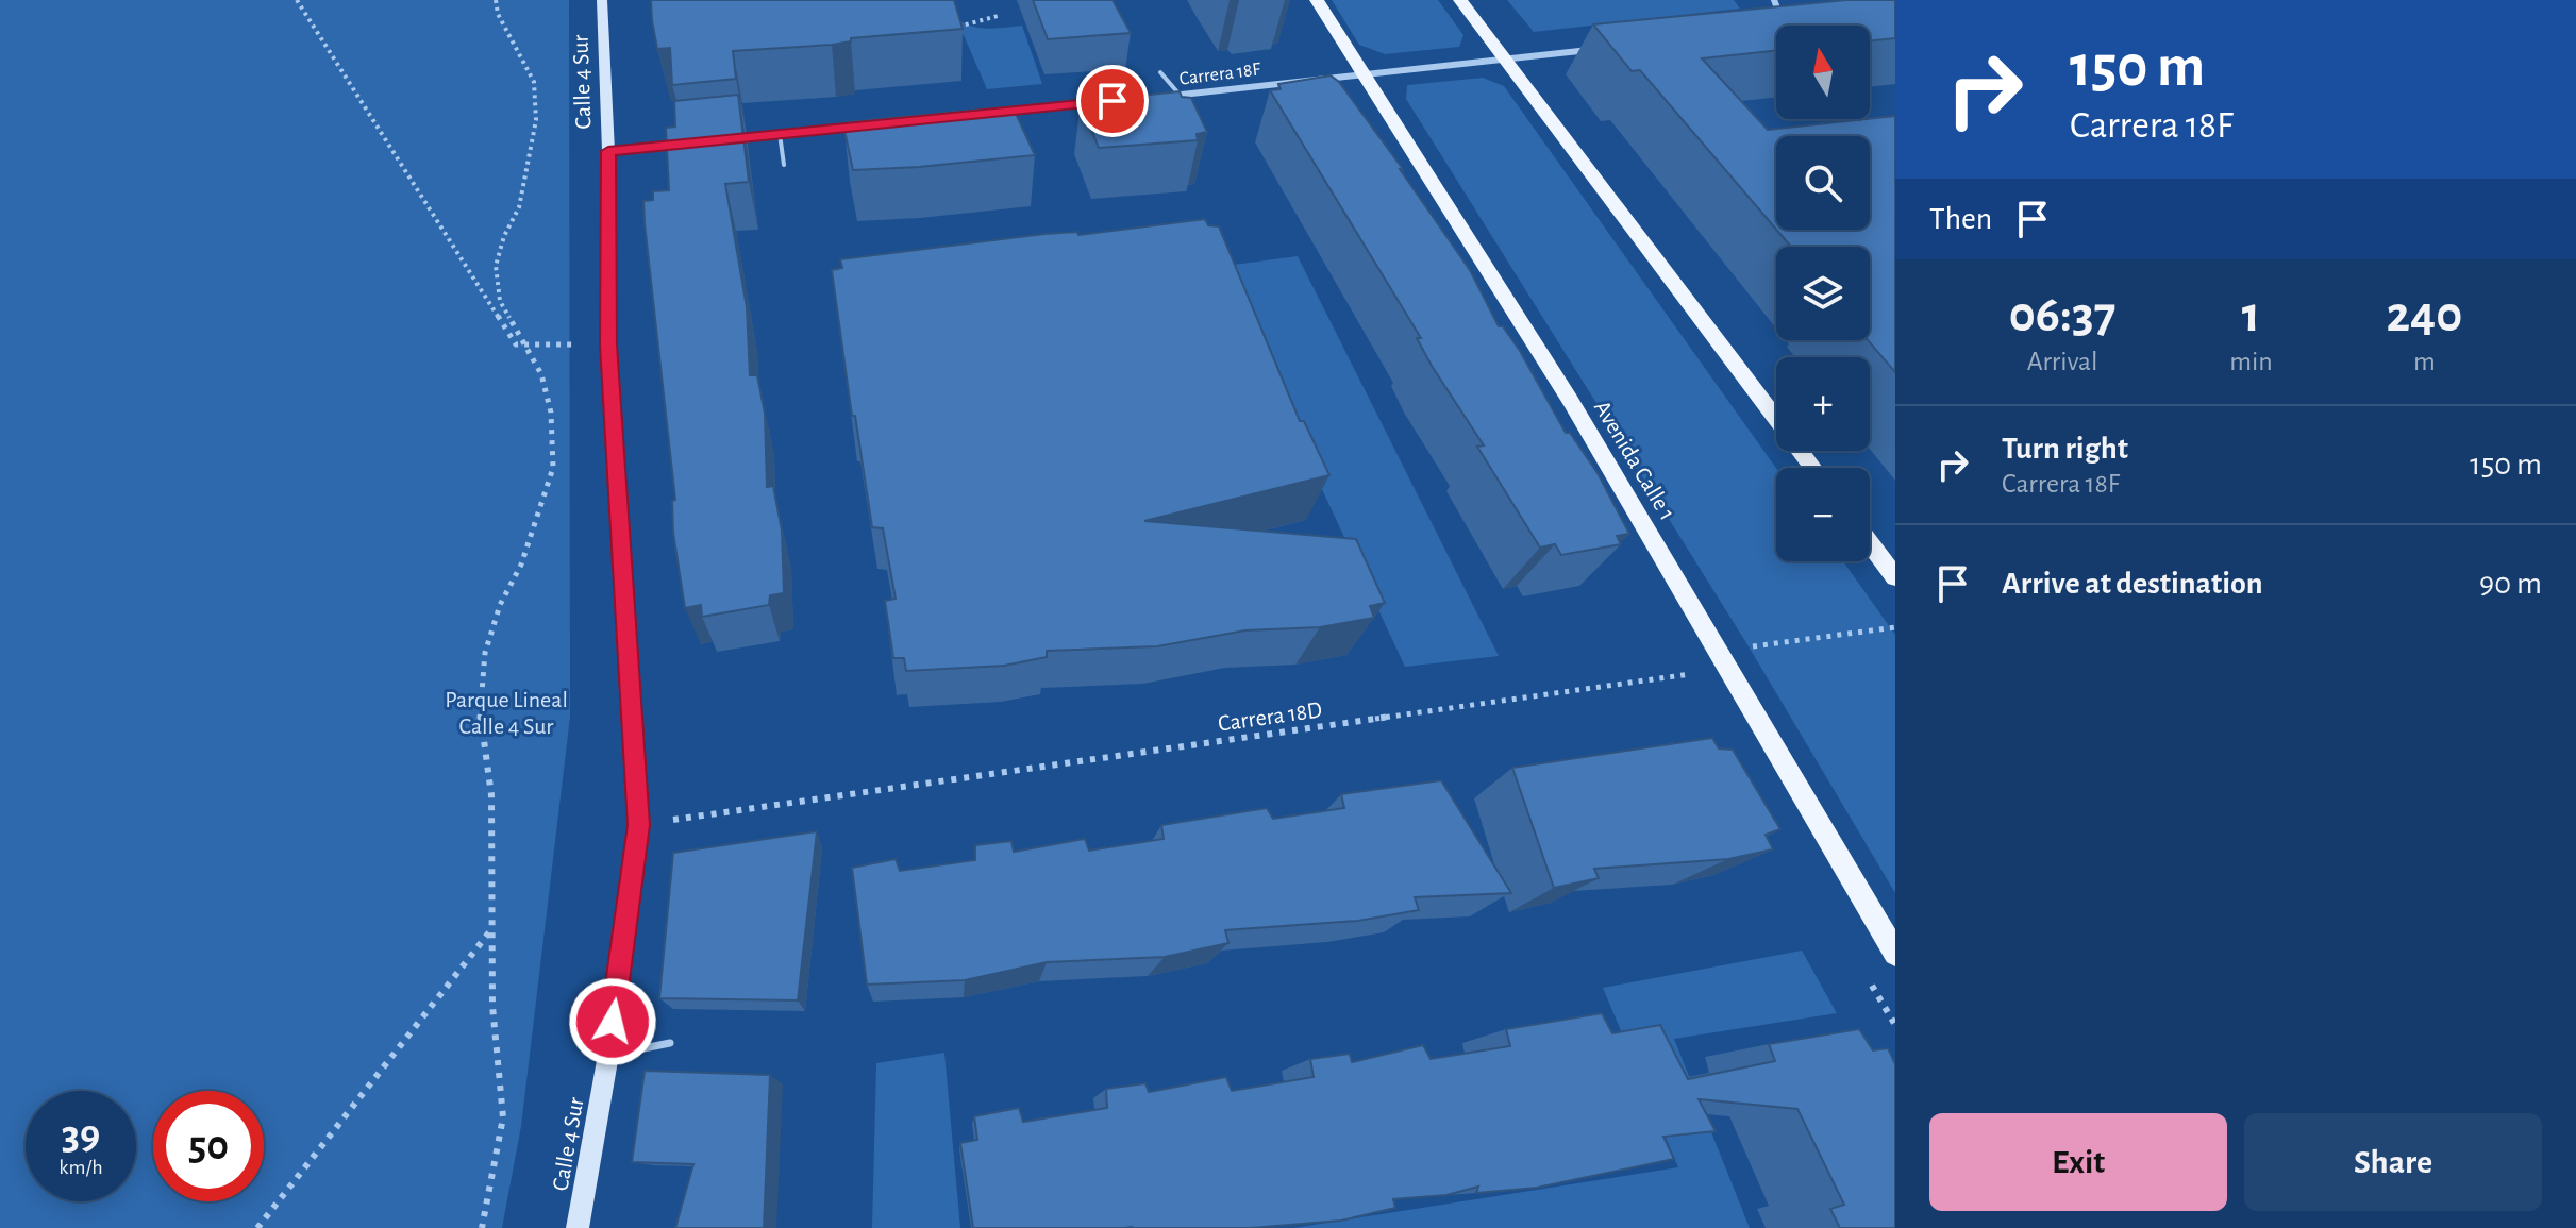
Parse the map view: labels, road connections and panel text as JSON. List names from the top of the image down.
{
  "streets": {
    "main road": ["Calle 4 Sur", "Avenida Calle 1"],
    "street": ["Carrera 18F"],
    "path": ["Carrera 18D"]
  },
  "crossings": [
    ["Carrera 18F", "Avenida Calle 1"],
    ["Calle 4 Sur", "Carrera 18D"],
    ["Avenida Calle 1", "Carrera 18D"]
  ],
  "parks": ["Parque Lineal Calle 4 Sur"],
  "north": "top",
  "page": {
    "turn": ["150 m", "Carrera 18F"],
    "map_buttons": ["+", "−"],
    "then": "Then",
    "eta": [
      "06:37",
      "Arrival",
      "1",
      "min",
      "240",
      "m"
    ],
    "list": [
      {
        "name": "Turn right",
        "note": "Carrera 18F",
        "value": "150 m"
      },
      {
        "name": "Arrive at destination",
        "value": "90 m"
      }
    ],
    "speed": "39 km/h",
    "limit": "50",
    "buttons": ["Exit", "Share"]
  }
}
